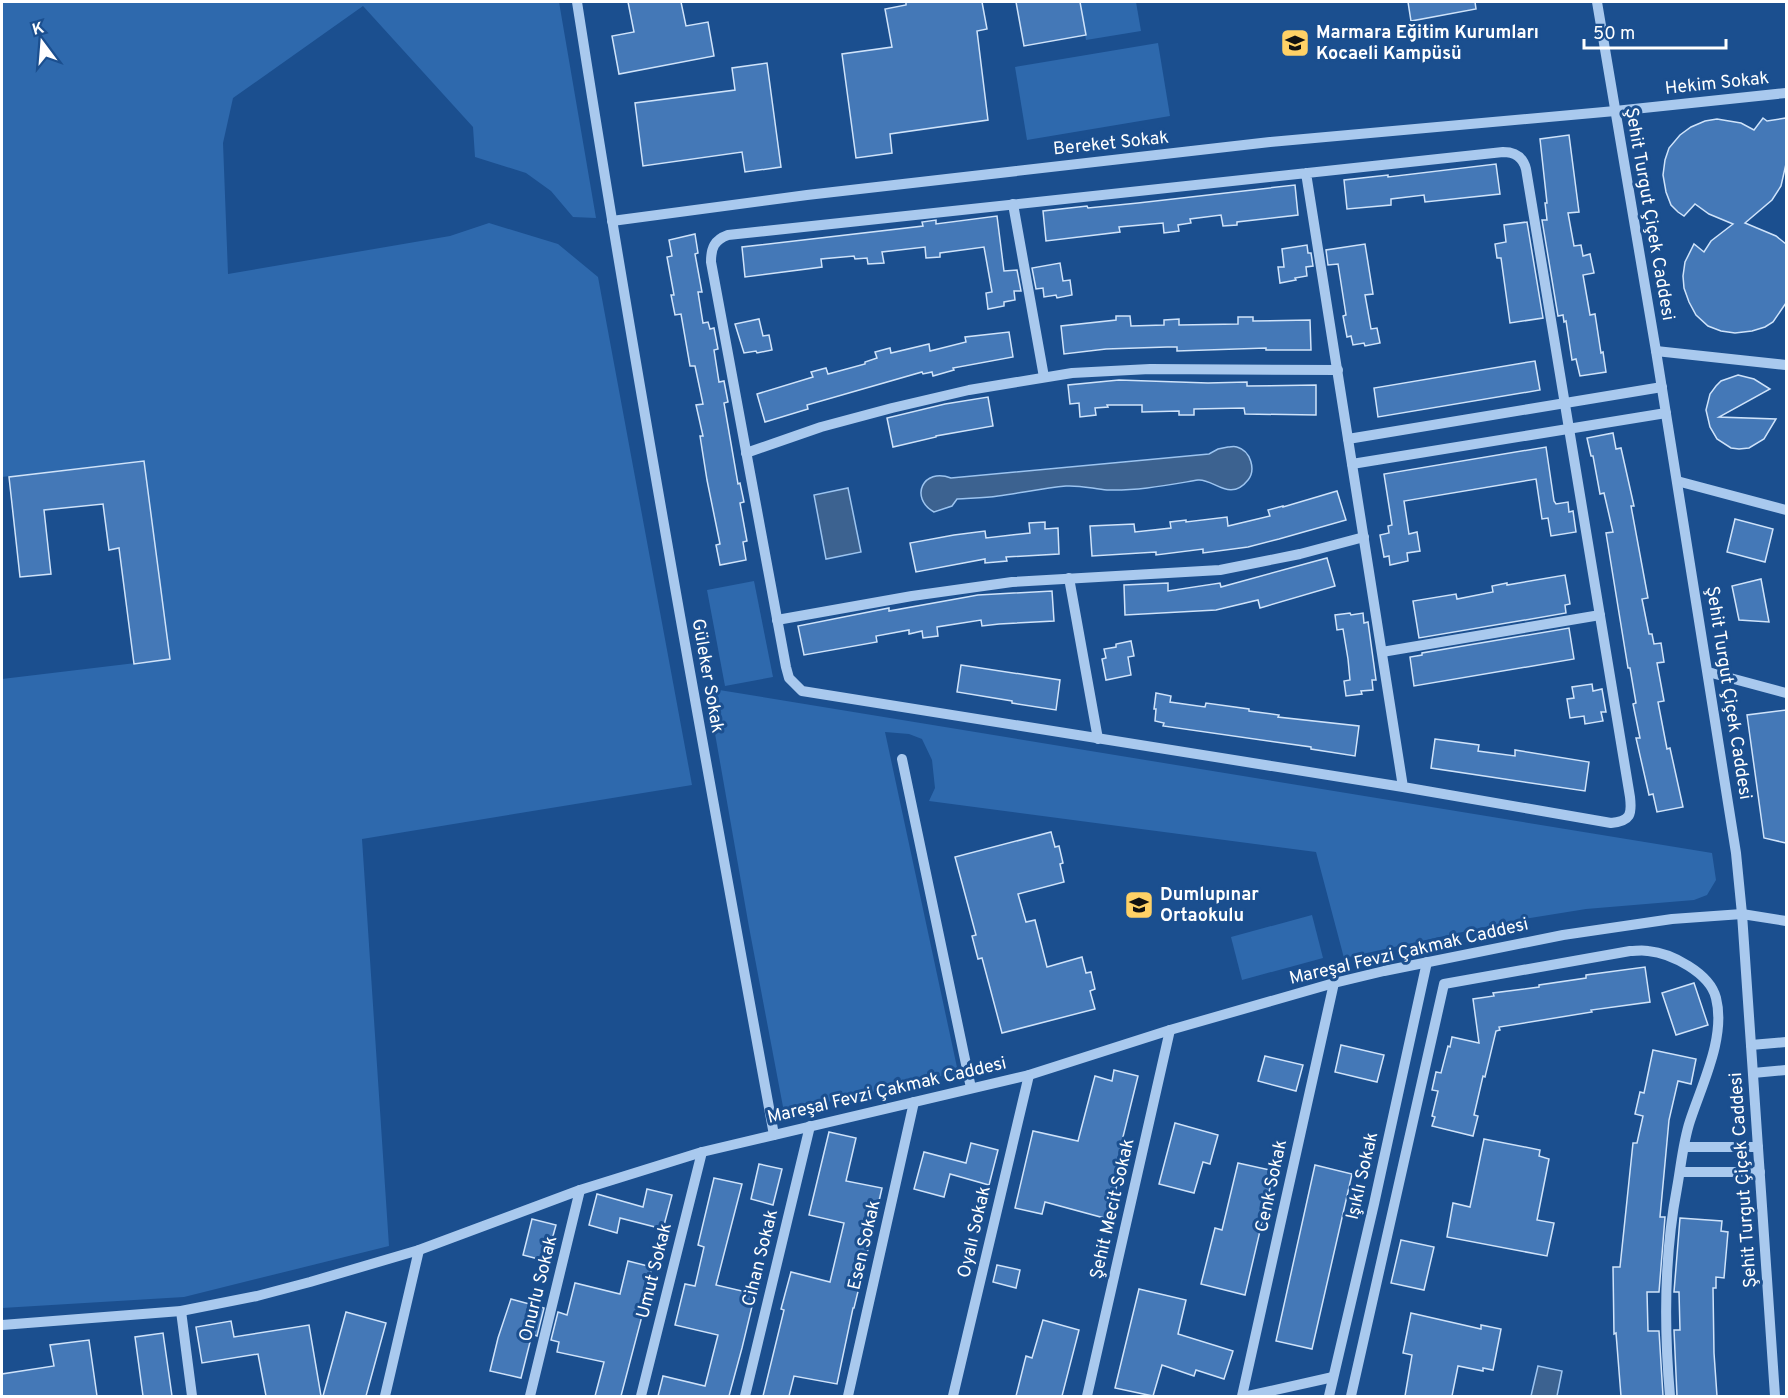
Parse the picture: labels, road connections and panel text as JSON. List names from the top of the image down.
{
  "streets": {
    "street": [
      "Hekim Sokak",
      "Bereket Sokak",
      "Şehit Turgut Çiçek Caddesi",
      "Güleker Sokak",
      "Mareşal Fevzi Çakmak Caddesi",
      "Işıklı Sokak",
      "Cenk Sokak",
      "Şehit Mecit Sokak",
      "Oyalı Sokak",
      "Esen Sokak",
      "Cihan Sokak",
      "Umut Sokak",
      "Onurlu Sokak"
    ]
  },
  "crossings": [
    ["Hekim Sokak", "Bereket Sokak"],
    ["Hekim Sokak", "Şehit Turgut Çiçek Caddesi"],
    ["Bereket Sokak", "Şehit Turgut Çiçek Caddesi"],
    ["Bereket Sokak", "Güleker Sokak"],
    ["Şehit Turgut Çiçek Caddesi", "Mareşal Fevzi Çakmak Caddesi"],
    ["Güleker Sokak", "Mareşal Fevzi Çakmak Caddesi"],
    ["Mareşal Fevzi Çakmak Caddesi", "Işıklı Sokak"],
    ["Mareşal Fevzi Çakmak Caddesi", "Cenk Sokak"],
    ["Mareşal Fevzi Çakmak Caddesi", "Şehit Mecit Sokak"],
    ["Mareşal Fevzi Çakmak Caddesi", "Oyalı Sokak"],
    ["Mareşal Fevzi Çakmak Caddesi", "Esen Sokak"],
    ["Mareşal Fevzi Çakmak Caddesi", "Cihan Sokak"],
    ["Mareşal Fevzi Çakmak Caddesi", "Umut Sokak"],
    ["Mareşal Fevzi Çakmak Caddesi", "Onurlu Sokak"]
  ],
  "places": {
    "school or university": ["Marmara Eğitim Kurumları Kocaeli Kampüsü", "Dumlupınar Ortaokulu"]
  },
  "scale_bar": "50 m",
  "north": "top"
}
